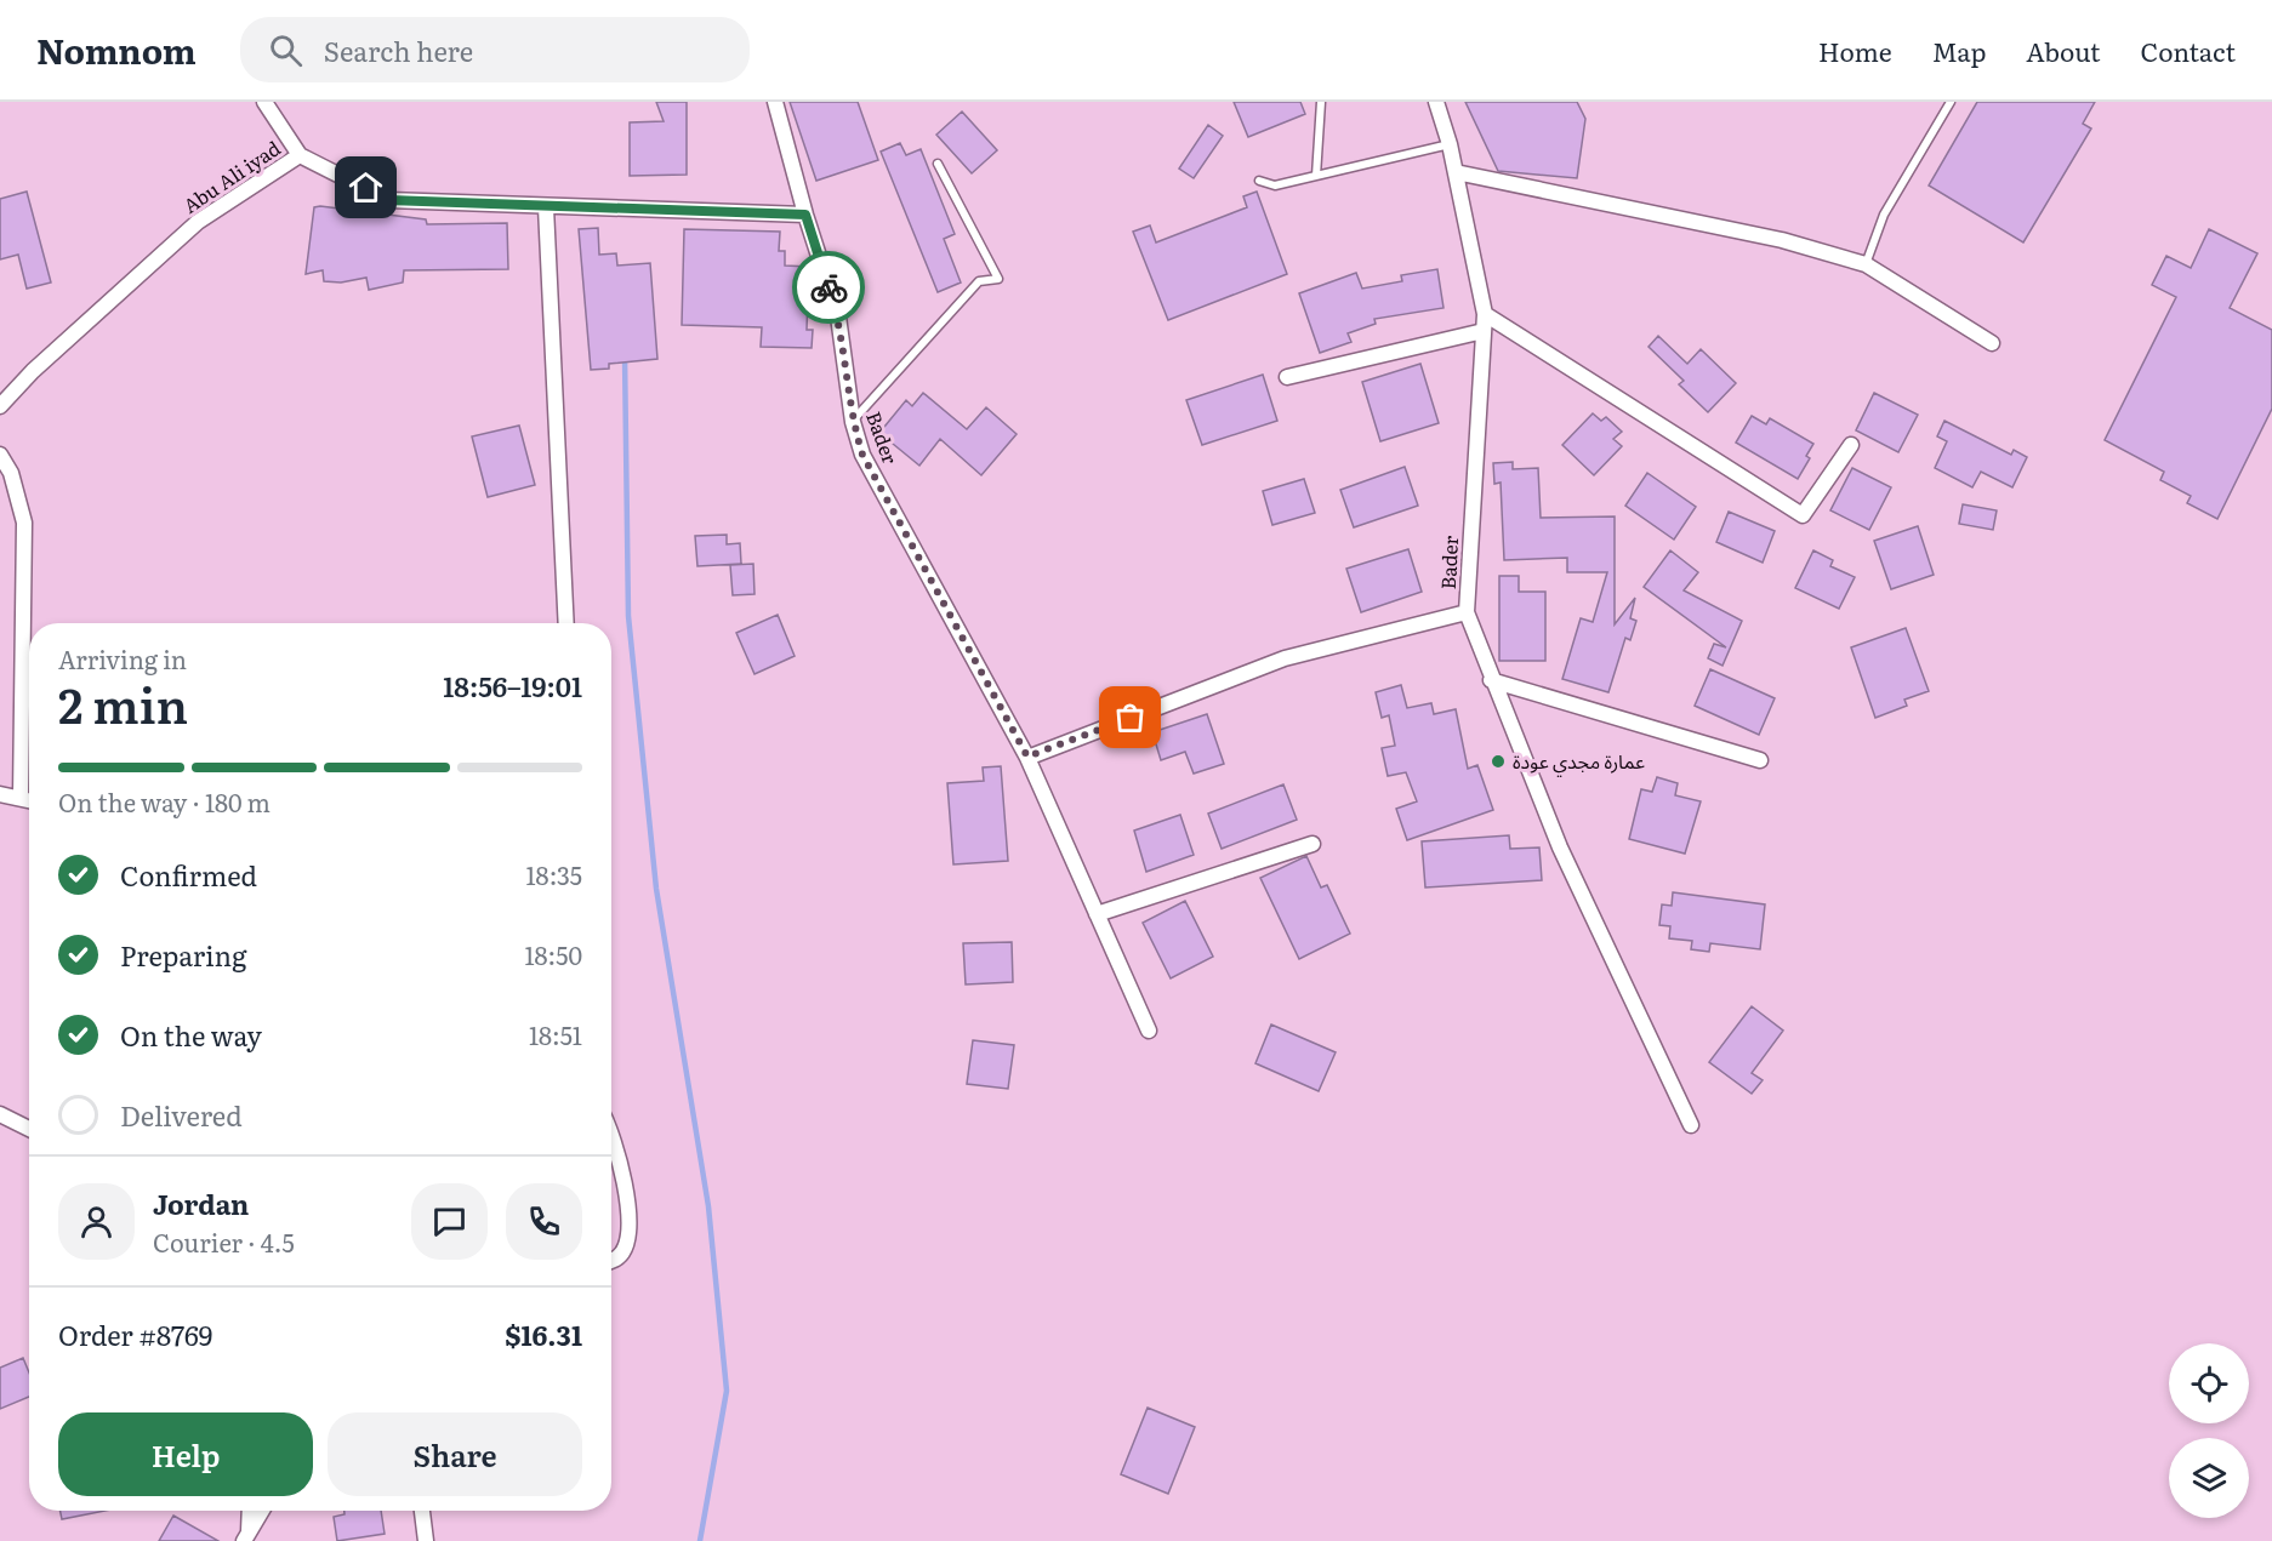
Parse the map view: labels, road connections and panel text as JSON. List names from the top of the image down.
{
  "streets": {
    "street": ["Abu Ali iyad", "Bader"]
  },
  "crossings": [
    ["Abu Ali iyad", "Bader"]
  ],
  "places": ["عمارة مجدي عودة"],
  "page": {
    "header": "Nomnom",
    "search": "Search here",
    "nav": [
      "Home",
      "Map",
      "About",
      "Contact"
    ],
    "heading": ["2 min", "Arriving in", "18:56–19:01"],
    "panel": [
      "Jordan",
      "Courier · 4.5",
      "Order #8769",
      "$16.31"
    ],
    "bar": "On the way · 180 m",
    "list": [
      ["Confirmed", "18:35"],
      ["Preparing", "18:50"],
      ["On the way", "18:51"],
      "Delivered"
    ],
    "buttons": ["Help", "Share"]
  }
}
